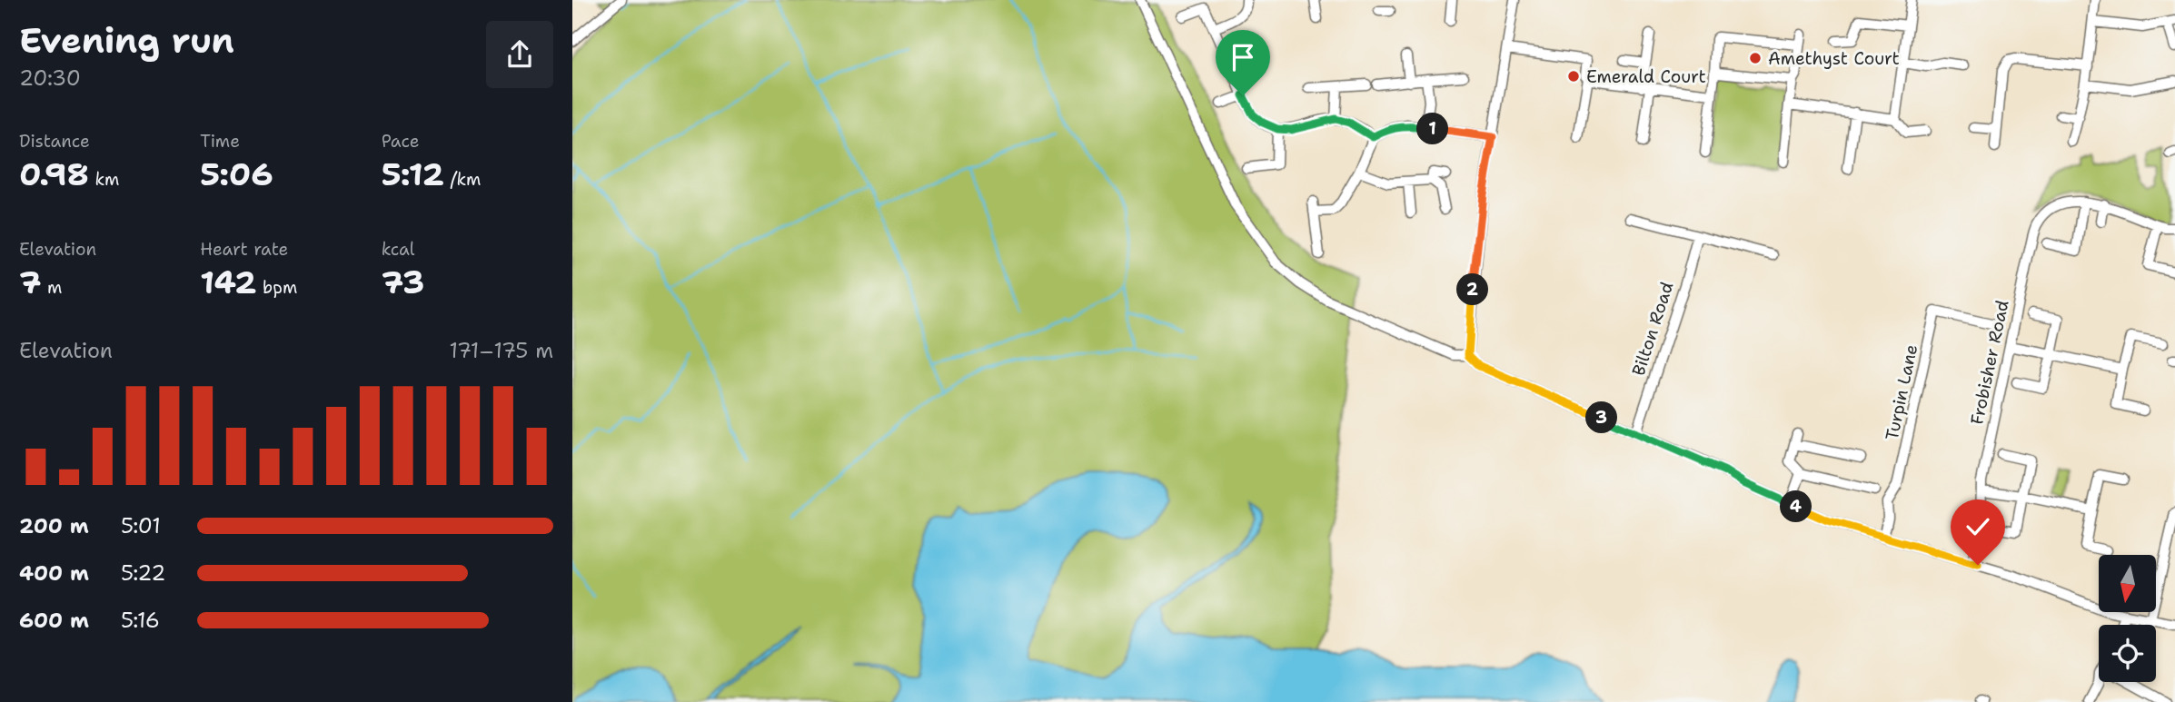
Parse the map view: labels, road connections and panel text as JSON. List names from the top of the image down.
{
  "streets": {
    "street": ["Bilton Road", "Frobisher Road", "Turpin Lane"]
  },
  "places": ["Amethyst Court", "Emerald Court"],
  "north": "bottom",
  "page": {
    "heading": ["Evening run", "20:30"],
    "stats": [
      ["Distance", "0.98 km"],
      ["Time", "5:06"],
      ["Pace", "5:12 /km"],
      ["Elevation", "7 m"],
      ["Heart rate", "142 bpm"],
      ["kcal", "73"]
    ],
    "pins": [
      "1",
      "2",
      "3",
      "4"
    ],
    "chart": ["Elevation", "171–175 m"],
    "list": [
      {
        "name": "200 m",
        "note": "5:01"
      },
      {
        "name": "400 m",
        "note": "5:22"
      },
      {
        "name": "600 m",
        "note": "5:16"
      }
    ]
  }
}
